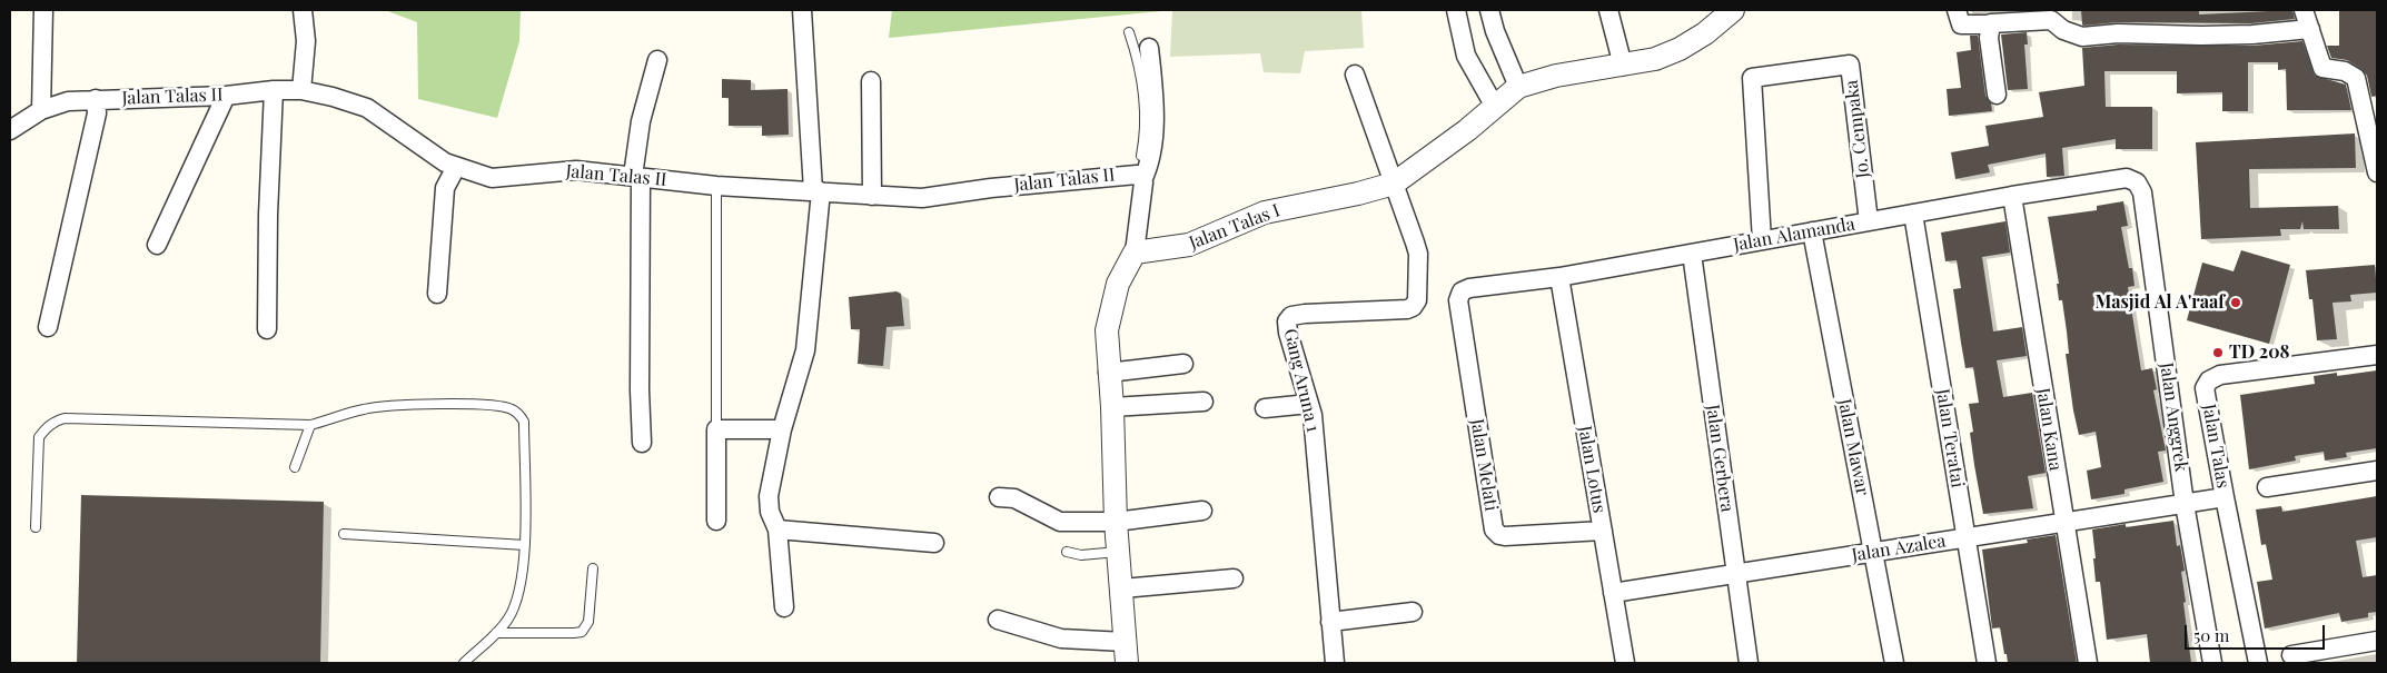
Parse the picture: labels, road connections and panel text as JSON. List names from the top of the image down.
{
  "streets": {
    "street": [
      "Jalan Talas II",
      "Jo. Cempaka",
      "Jalan Talas I",
      "Jalan Alamanda",
      "Gang Aruna 1",
      "Jalan Anggrek",
      "Jalan Kana",
      "Jalan Teratai",
      "Jalan Talas",
      "Jalan Mawar",
      "Jalan Gerbera",
      "Jalan Melati",
      "Jalan Lotus",
      "Jalan Azalea"
    ]
  },
  "crossings": [
    ["Jalan Talas II", "Jalan Talas I"],
    ["Jo. Cempaka", "Jalan Alamanda"],
    ["Jalan Talas I", "Gang Aruna 1"],
    ["Jalan Alamanda", "Jalan Anggrek"],
    ["Jalan Alamanda", "Jalan Kana"],
    ["Jalan Alamanda", "Jalan Teratai"],
    ["Jalan Alamanda", "Jalan Mawar"],
    ["Jalan Alamanda", "Jalan Gerbera"],
    ["Jalan Alamanda", "Jalan Melati"],
    ["Jalan Alamanda", "Jalan Lotus"],
    ["Jalan Anggrek", "Jalan Talas"],
    ["Jalan Anggrek", "Jalan Azalea"],
    ["Jalan Kana", "Jalan Azalea"],
    ["Jalan Teratai", "Jalan Azalea"],
    ["Jalan Talas", "Jalan Azalea"],
    ["Jalan Mawar", "Jalan Azalea"],
    ["Jalan Gerbera", "Jalan Azalea"],
    ["Jalan Melati", "Jalan Lotus"],
    ["Jalan Lotus", "Jalan Azalea"]
  ],
  "places": ["Masjid Al A'raaf", "TD 208"],
  "scale_bar": "50 m"
}
